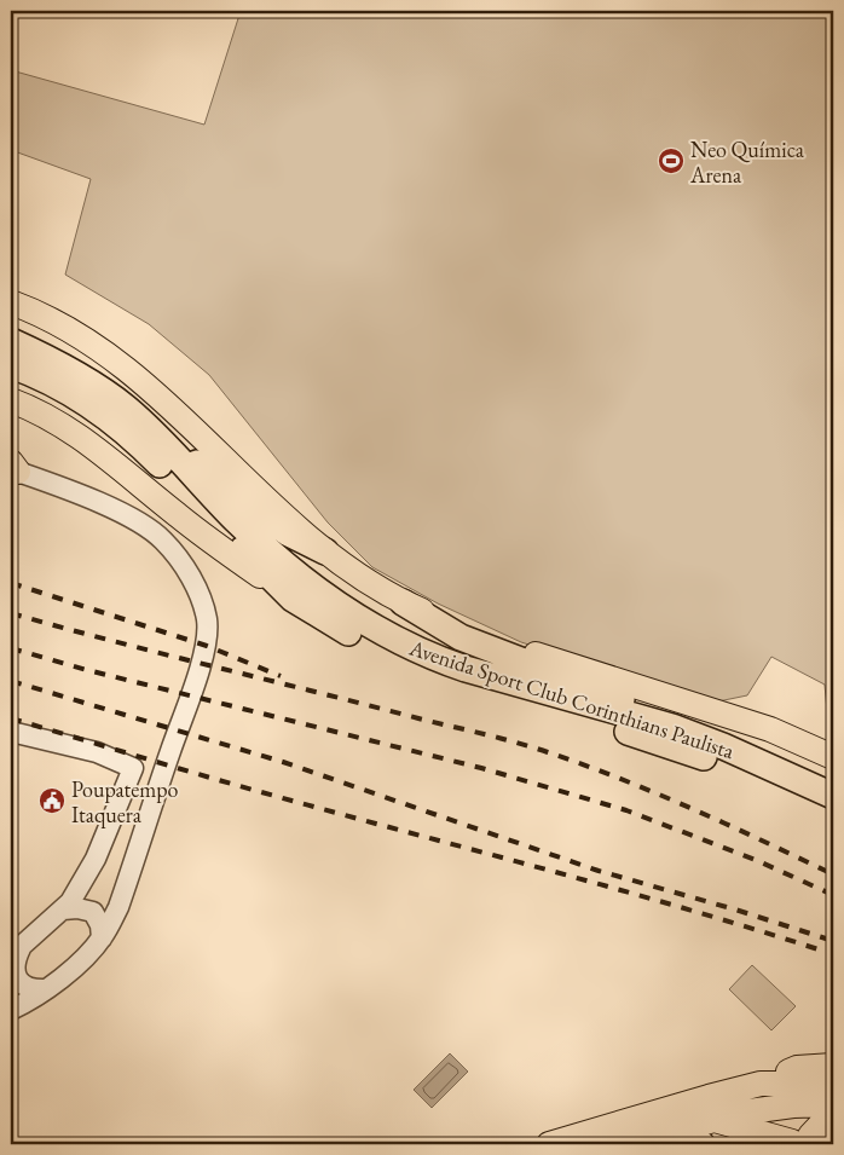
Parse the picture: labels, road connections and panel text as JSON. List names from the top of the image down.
{
  "streets": {
    "highway": ["Avenida Sport Club Corinthians Paulista"]
  },
  "places": {
    "sports": ["Neo Química Arena"],
    "public building": ["Poupatempo Itaquera"]
  }
}
